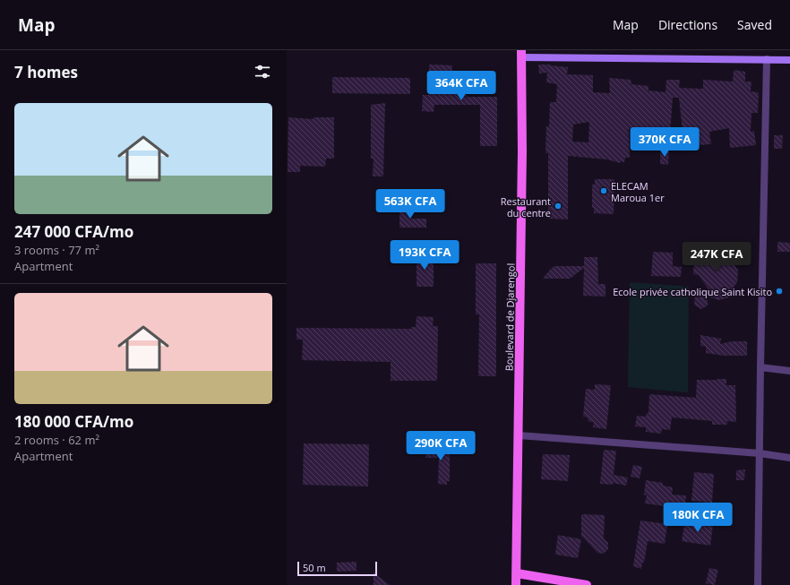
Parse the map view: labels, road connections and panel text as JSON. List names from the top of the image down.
{
  "streets": {
    "main road": ["Boulevard de Djarengol"]
  },
  "places": ["ELECAM Maroua 1er", "Restaurant du centre", "Ecole privée catholique Saint Kisito"],
  "scale_bar": "50 m",
  "page": {
    "header": "Map",
    "nav": ["Map", "Directions", "Saved"],
    "heading": "7 homes",
    "price": [
      "364K CFA",
      "370K CFA",
      "563K CFA",
      "193K CFA",
      "247K CFA",
      "290K CFA",
      "180K CFA"
    ],
    "list": [
      {
        "name": "247 000 CFA/mo",
        "note": "3 rooms · 77 m² · Apartment"
      },
      {
        "name": "180 000 CFA/mo",
        "note": "2 rooms · 62 m² · Apartment"
      }
    ],
    "scale": "50 m"
  }
}
